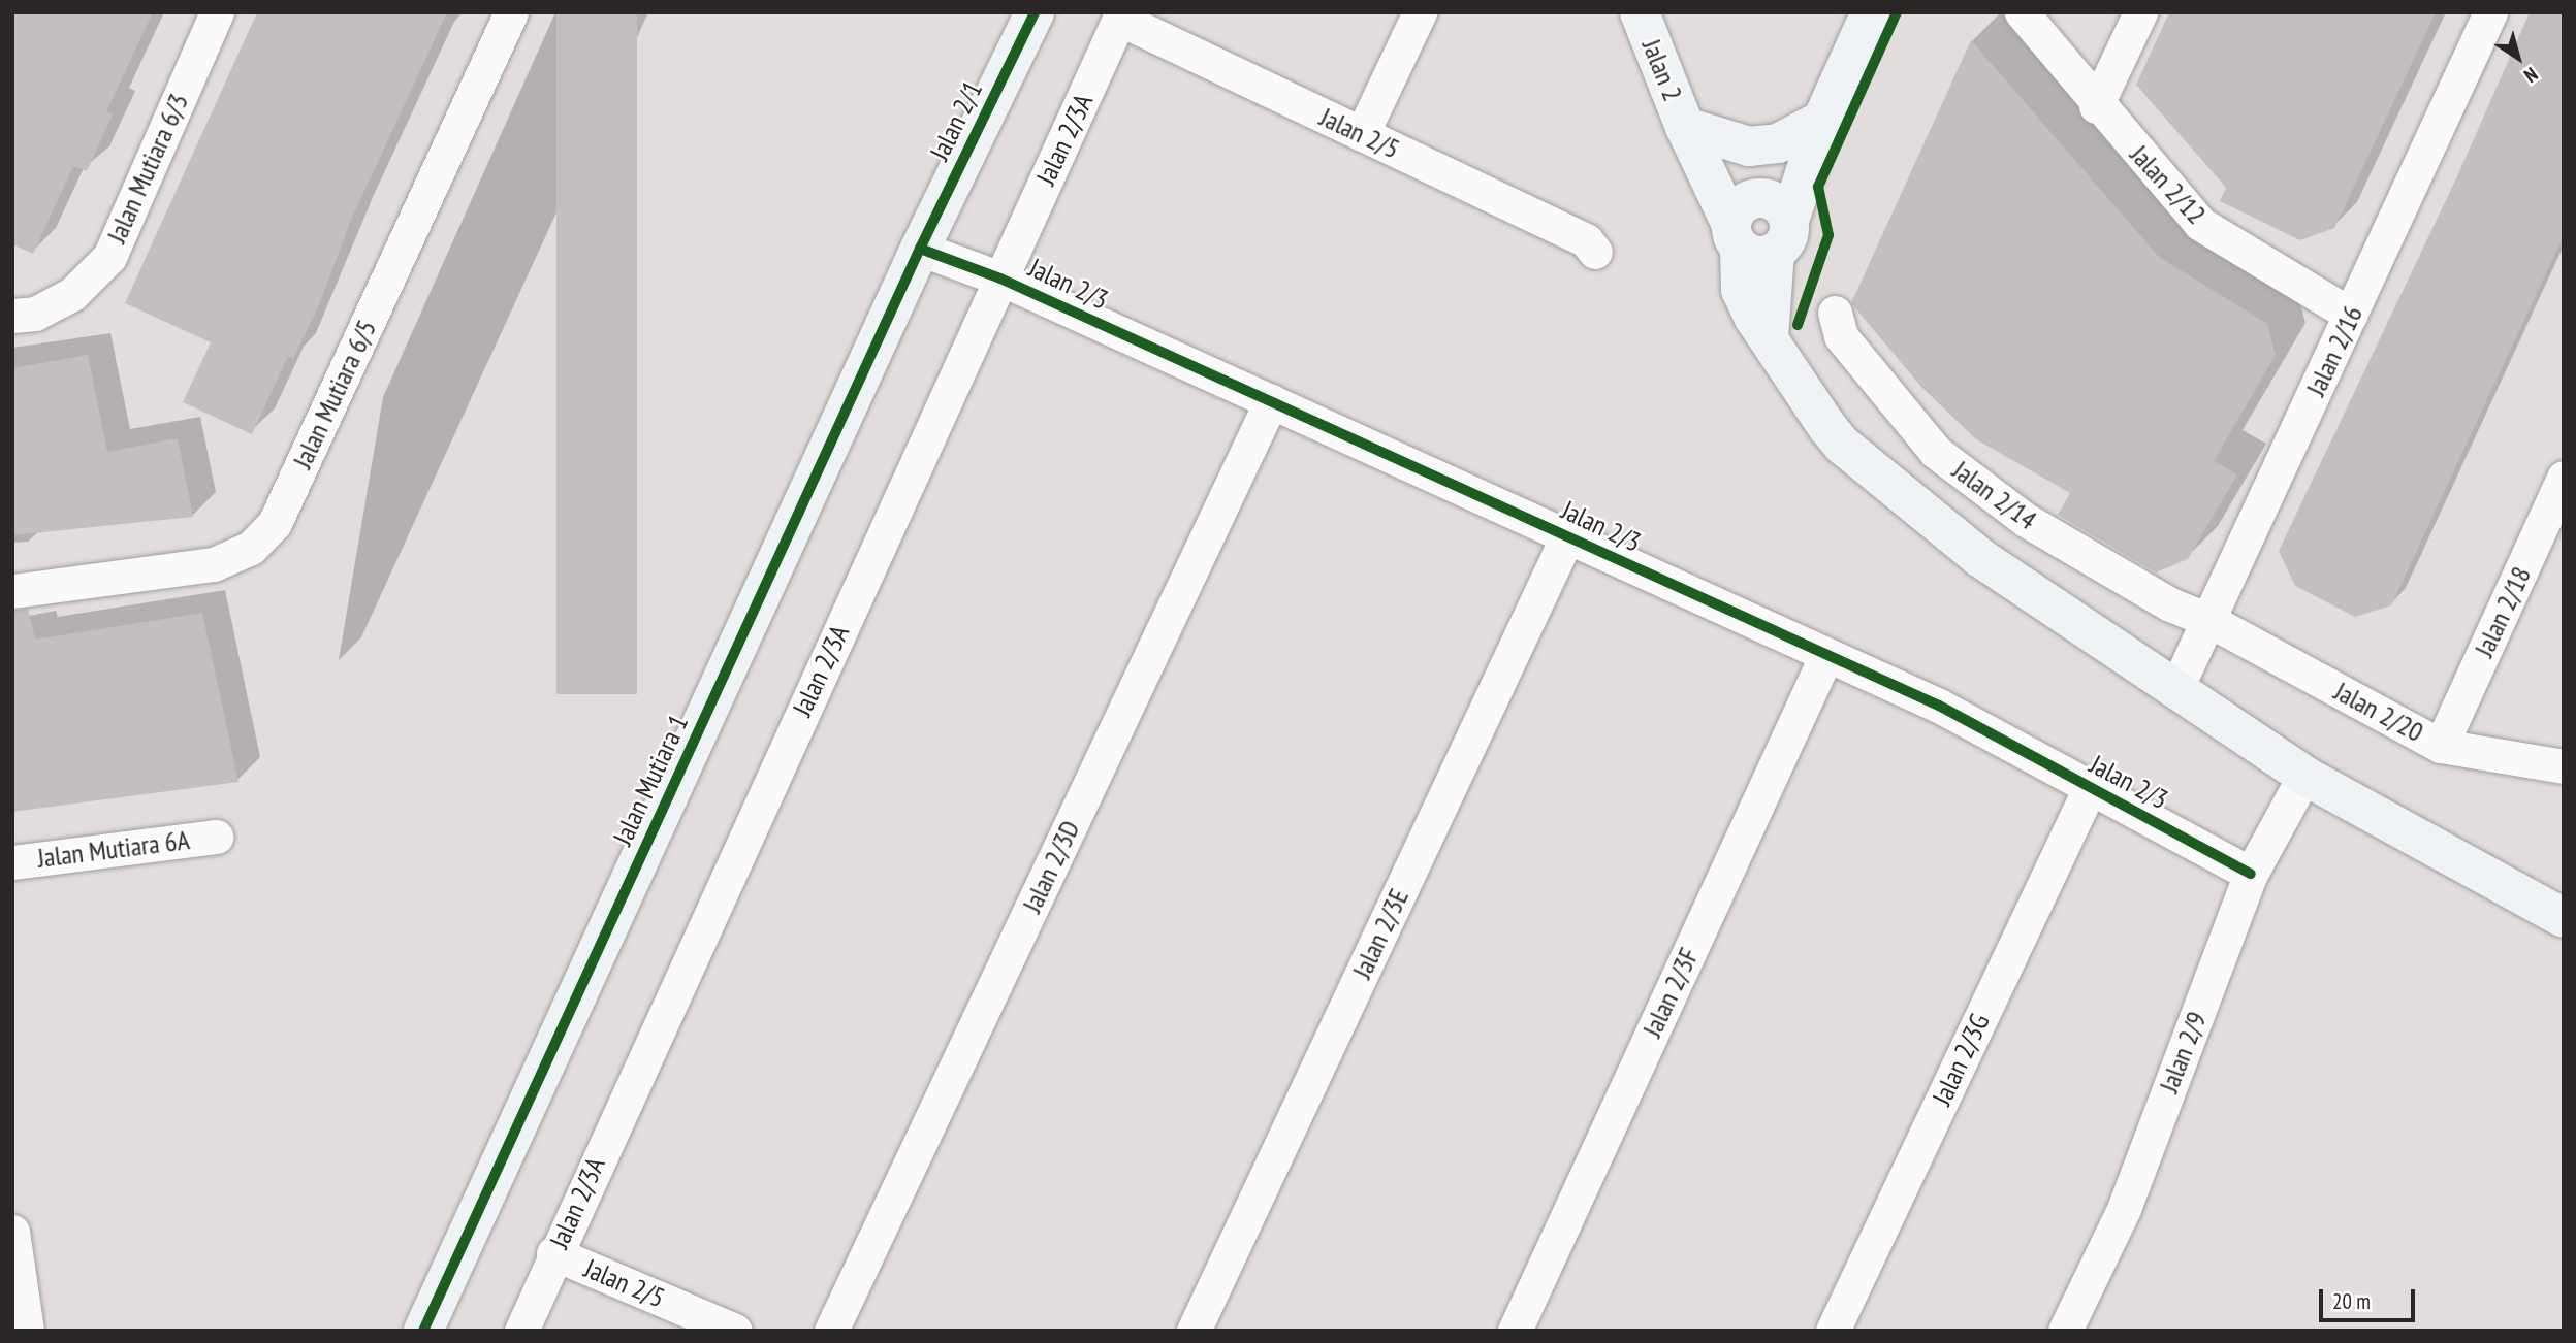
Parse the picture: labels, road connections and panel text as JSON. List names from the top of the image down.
{
  "streets": {
    "street": [
      "Jalan 2",
      "Jalan 2/1",
      "Jalan 2/5",
      "Jalan 2/3A",
      "Jalan Mutiara 6/3",
      "Jalan 2/12",
      "Jalan 2/3",
      "Jalan 2/16",
      "Jalan Mutiara 6/5",
      "Jalan 2/14",
      "Jalan 2/18",
      "Jalan 2/20",
      "Jalan Mutiara 1",
      "Jalan Mutiara 6A",
      "Jalan 2/3D",
      "Jalan 2/3E",
      "Jalan 2/3F",
      "Jalan 2/9",
      "Jalan 2/3G"
    ]
  },
  "crossings": [
    ["Jalan 2/1", "Jalan 2/3"],
    ["Jalan 2/1", "Jalan Mutiara 1"],
    ["Jalan 2/5", "Jalan 2/3A"],
    ["Jalan 2/3A", "Jalan 2/3"],
    ["Jalan 2/12", "Jalan 2/16"],
    ["Jalan 2/3", "Jalan Mutiara 1"],
    ["Jalan 2/3", "Jalan 2/3D"],
    ["Jalan 2/3", "Jalan 2/3E"],
    ["Jalan 2/3", "Jalan 2/3F"],
    ["Jalan 2/3", "Jalan 2/9"],
    ["Jalan 2/3", "Jalan 2/3G"],
    ["Jalan 2/16", "Jalan 2/14"],
    ["Jalan 2/16", "Jalan 2/20"],
    ["Jalan 2/14", "Jalan 2/20"],
    ["Jalan 2/18", "Jalan 2/20"]
  ],
  "scale_bar": "20 m",
  "north": "bottom right"
}
